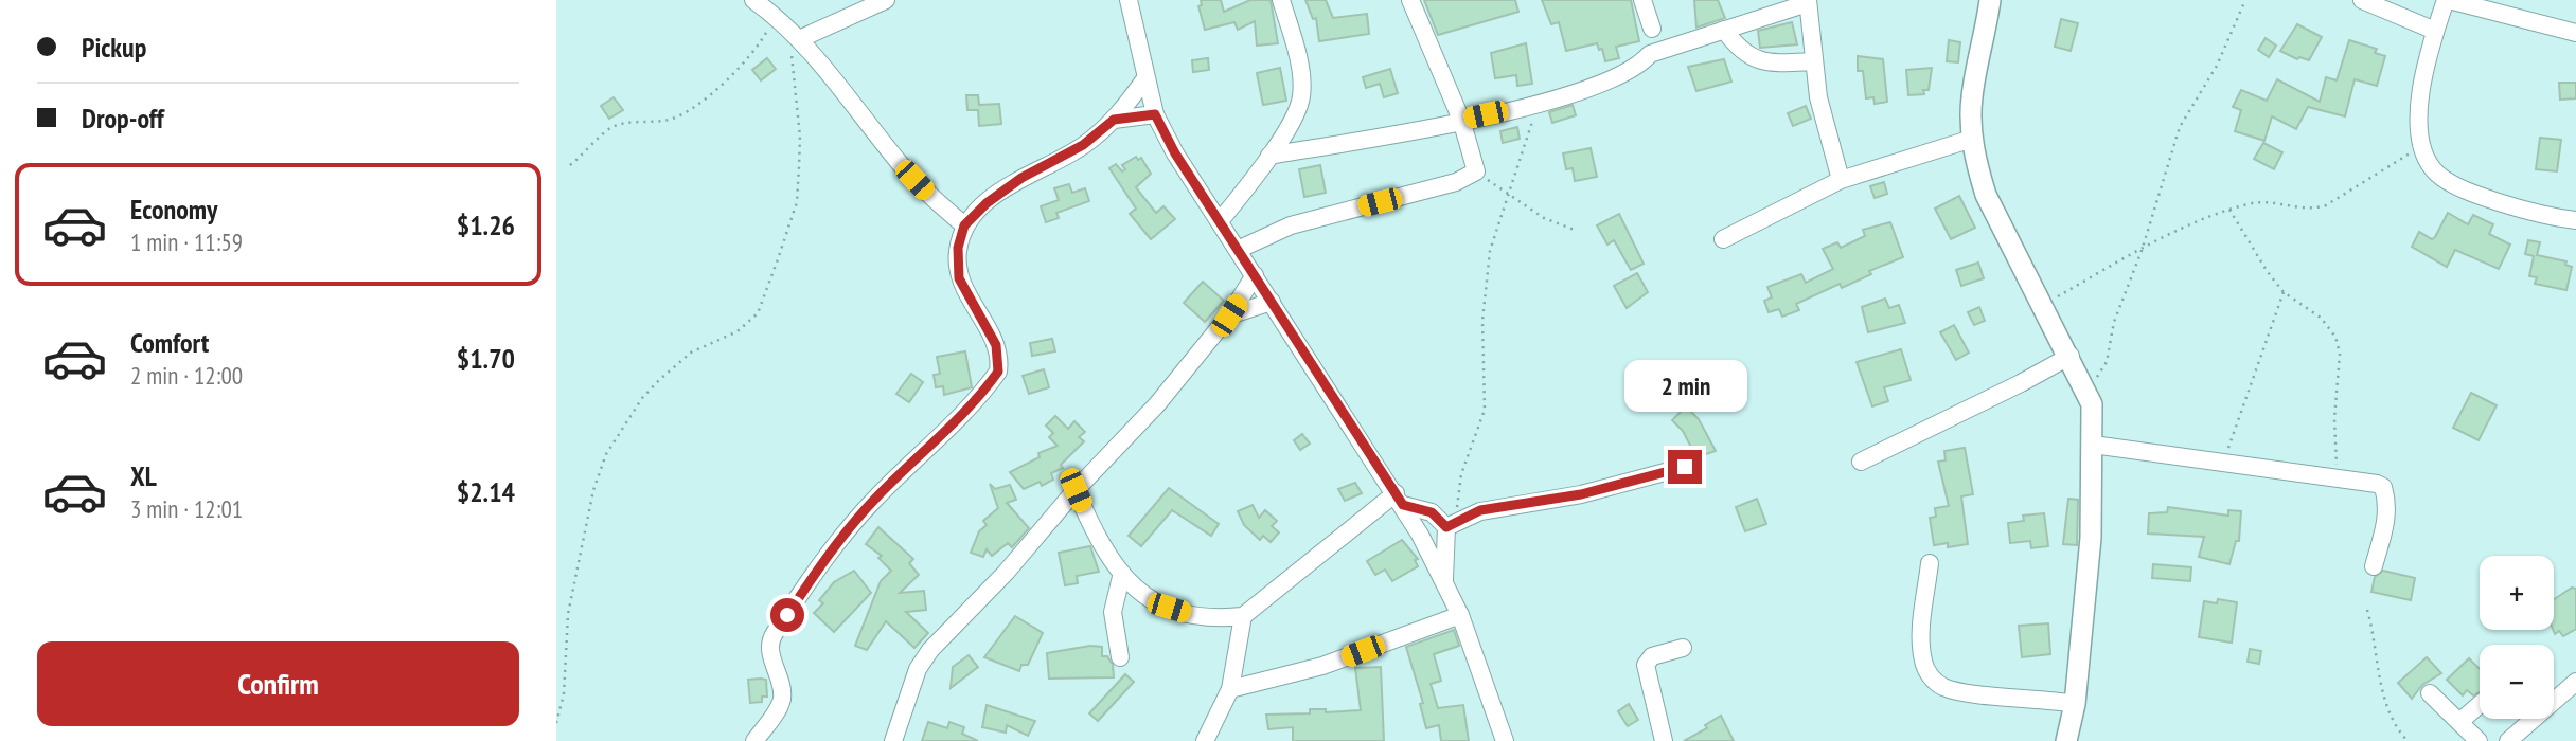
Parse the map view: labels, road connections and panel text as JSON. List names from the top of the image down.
{
  "page": {
    "banner": ["Pickup", "Drop-off"],
    "list": [
      {
        "name": "Economy",
        "note": "1 min · 11:59",
        "value": "$1.26"
      },
      {
        "name": "Comfort",
        "note": "2 min · 12:00",
        "value": "$1.70"
      },
      {
        "name": "XL",
        "note": "3 min · 12:01",
        "value": "$2.14"
      }
    ],
    "bubble": "2 min",
    "map_buttons": ["+", "−"],
    "buttons": "Confirm"
  }
}
